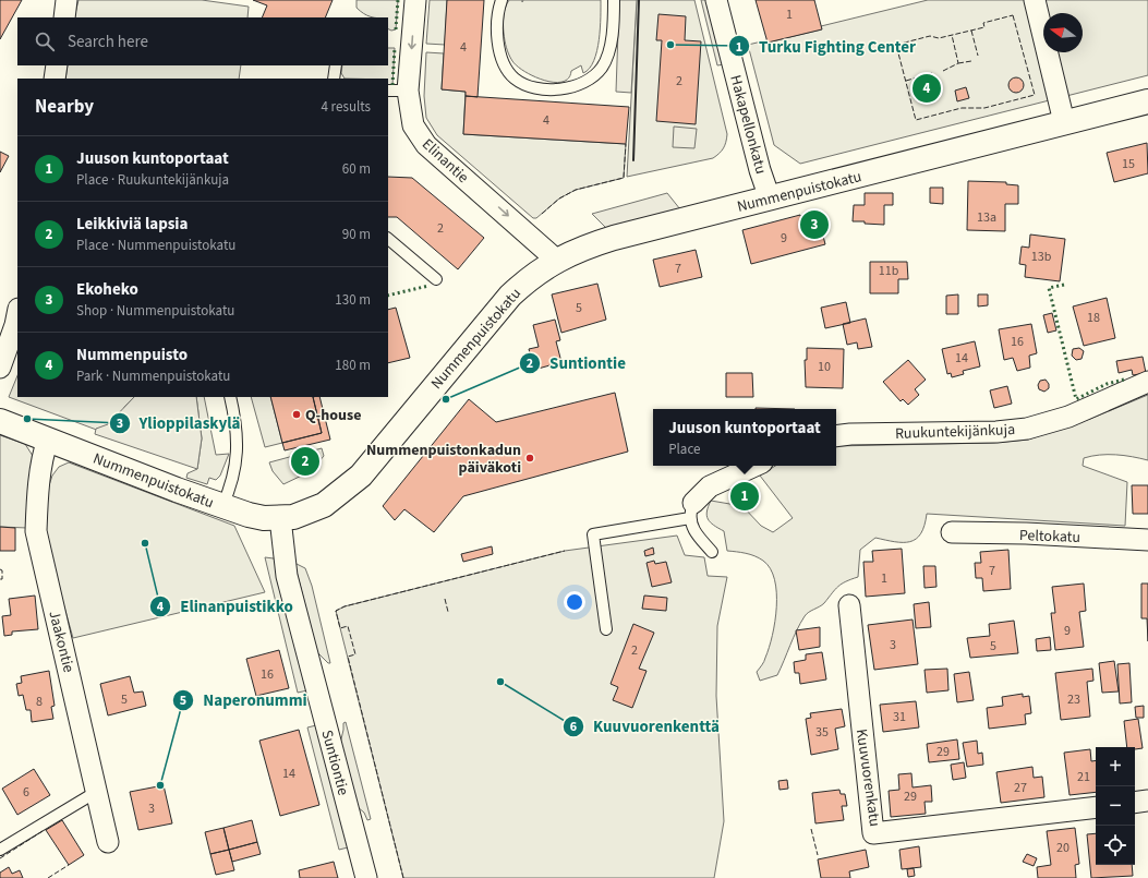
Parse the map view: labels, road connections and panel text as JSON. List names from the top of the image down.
{
  "streets": {
    "street": [
      "Hakapellonkatu",
      "Elinantie",
      "Nummenpuistokatu",
      "Ruukuntekijänkuja",
      "Peltokatu",
      "Jaakontie",
      "Suntiontie",
      "Kuuvuorenkatu"
    ]
  },
  "crossings": [
    ["Hakapellonkatu", "Nummenpuistokatu"],
    ["Elinantie", "Nummenpuistokatu"],
    ["Nummenpuistokatu", "Jaakontie"],
    ["Nummenpuistokatu", "Suntiontie"]
  ],
  "one_way": ["Elinantie"],
  "places": [
    "Turku Fighting Center",
    "Suntiontie",
    "Q-house",
    "Ylioppilaskylä",
    "Nummenpuistonkadun päiväkoti",
    "Elinanpuistikko",
    "Kuuvuorenkenttä",
    "Naperonummi"
  ],
  "house_numbers": [
    "1",
    "4",
    "2",
    "4",
    "15",
    "13a",
    "2",
    "9",
    "13b",
    "7",
    "11b",
    "5",
    "18",
    "16",
    "14",
    "10",
    "7",
    "1",
    "9",
    "3",
    "5",
    "2",
    "16",
    "5",
    "23",
    "8",
    "31",
    "35",
    "29",
    "14",
    "21",
    "27",
    "6",
    "29",
    "3",
    "20"
  ],
  "north": "left",
  "page": {
    "search": "Search here",
    "pins": [
      "4",
      "3",
      "2",
      "1"
    ],
    "heading": ["Nearby", "4 results"],
    "list": [
      {
        "mark": "1",
        "name": "Juuson kuntoportaat",
        "note": "Place · Ruukuntekijänkuja",
        "value": "60 m"
      },
      {
        "mark": "2",
        "name": "Leikkiviä lapsia",
        "note": "Place · Nummenpuistokatu",
        "value": "90 m"
      },
      {
        "mark": "3",
        "name": "Ekoheko",
        "note": "Shop · Nummenpuistokatu",
        "value": "130 m"
      },
      {
        "mark": "4",
        "name": "Nummenpuisto",
        "note": "Park · Nummenpuistokatu",
        "value": "180 m"
      }
    ],
    "popup": ["Juuson kuntoportaat", "Place"],
    "map_buttons": ["+", "−"]
  }
}
